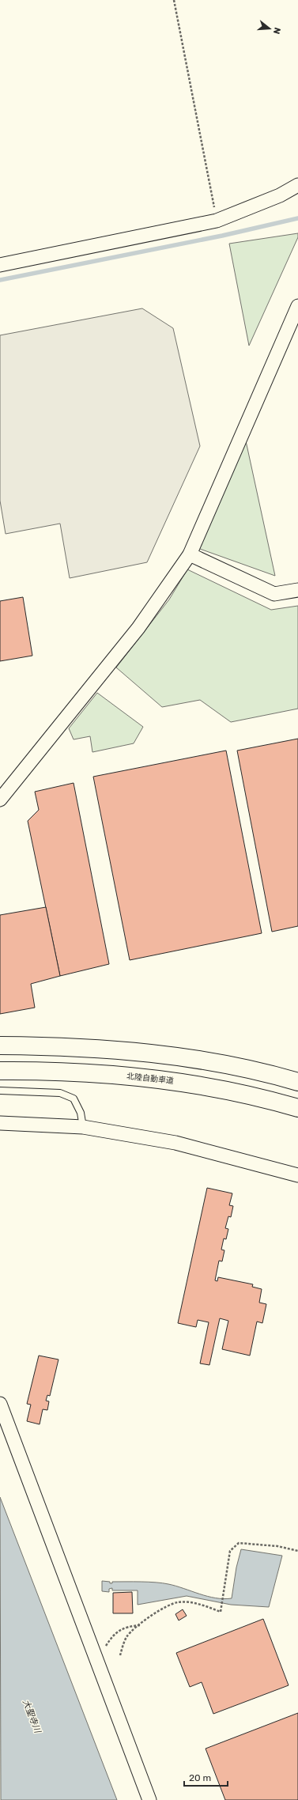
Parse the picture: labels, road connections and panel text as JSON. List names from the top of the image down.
{
  "streets": {
    "highway": ["北陸自動車道"]
  },
  "water": ["大聖寺川"],
  "scale_bar": "20 m",
  "north": "right"
}
